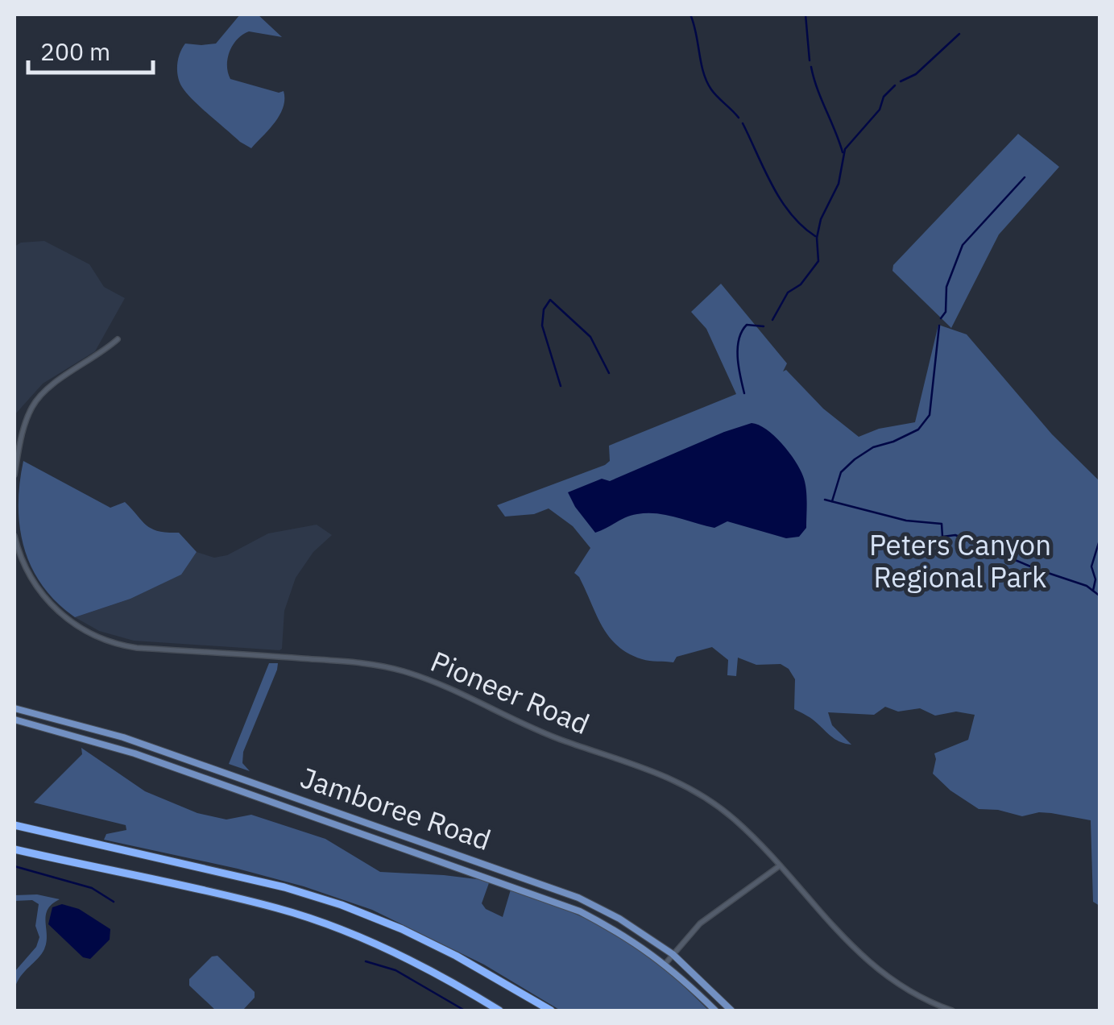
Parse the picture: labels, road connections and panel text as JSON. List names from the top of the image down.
{
  "streets": {
    "main road": ["Jamboree Road"],
    "street": ["Pioneer Road"]
  },
  "parks": ["Peters Canyon Regional Park"],
  "scale_bar": "200 m"
}
